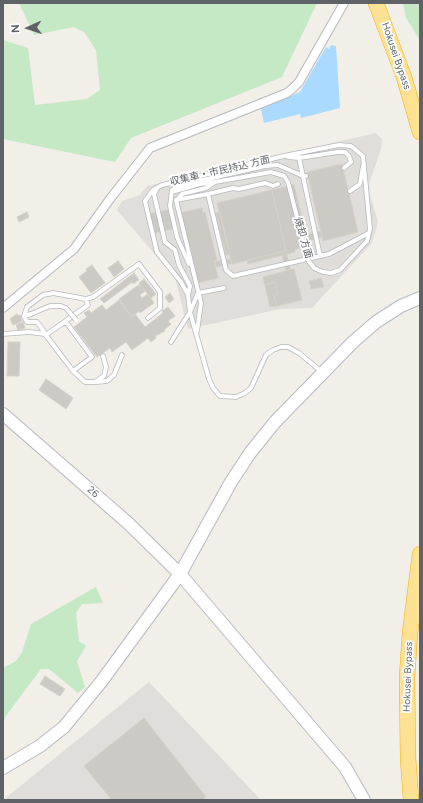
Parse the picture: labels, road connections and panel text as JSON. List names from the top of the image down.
{
  "streets": {
    "highway": ["Hokusei Bypass"],
    "street": ["26"],
    "lane": ["収集車・市民持込 方面", "焼却 方面"]
  },
  "crossings": [
    ["収集車・市民持込 方面", "焼却 方面"]
  ],
  "north": "left"
}
